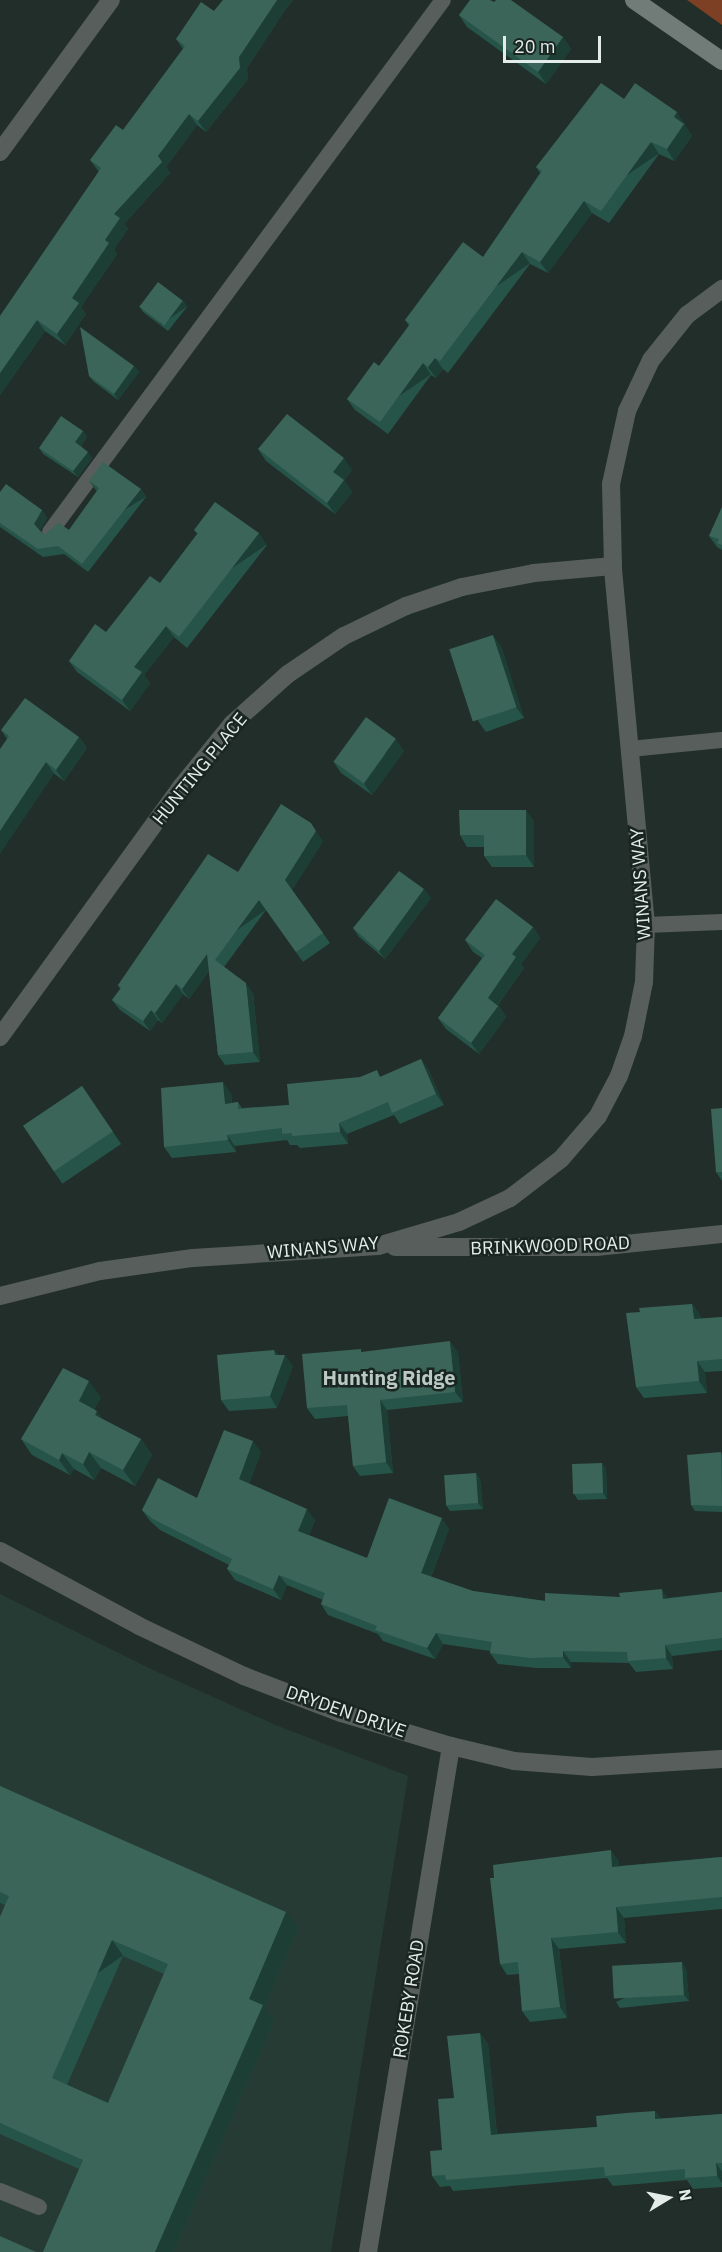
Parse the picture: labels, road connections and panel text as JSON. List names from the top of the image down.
{
  "streets": {
    "street": [
      "HUNTING PLACE",
      "WINANS WAY",
      "BRINKWOOD ROAD",
      "DRYDEN DRIVE",
      "ROKEBY ROAD"
    ]
  },
  "crossings": [
    ["HUNTING PLACE", "WINANS WAY"],
    ["WINANS WAY", "BRINKWOOD ROAD"],
    ["DRYDEN DRIVE", "ROKEBY ROAD"]
  ],
  "districts": ["Hunting Ridge"],
  "scale_bar": "20 m",
  "north": "right"
}
